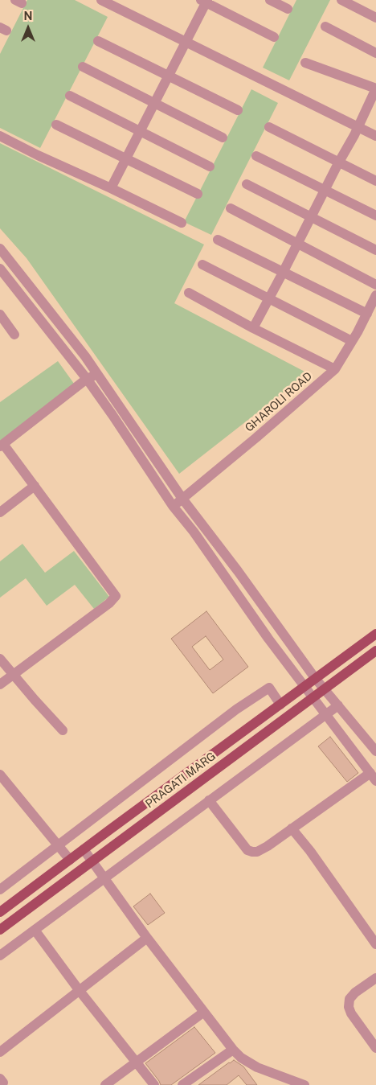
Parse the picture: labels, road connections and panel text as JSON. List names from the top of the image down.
{
  "streets": {
    "main road": ["PRAGATI MARG"],
    "street": ["GHAROLI ROAD"]
  },
  "north": "top"
}
